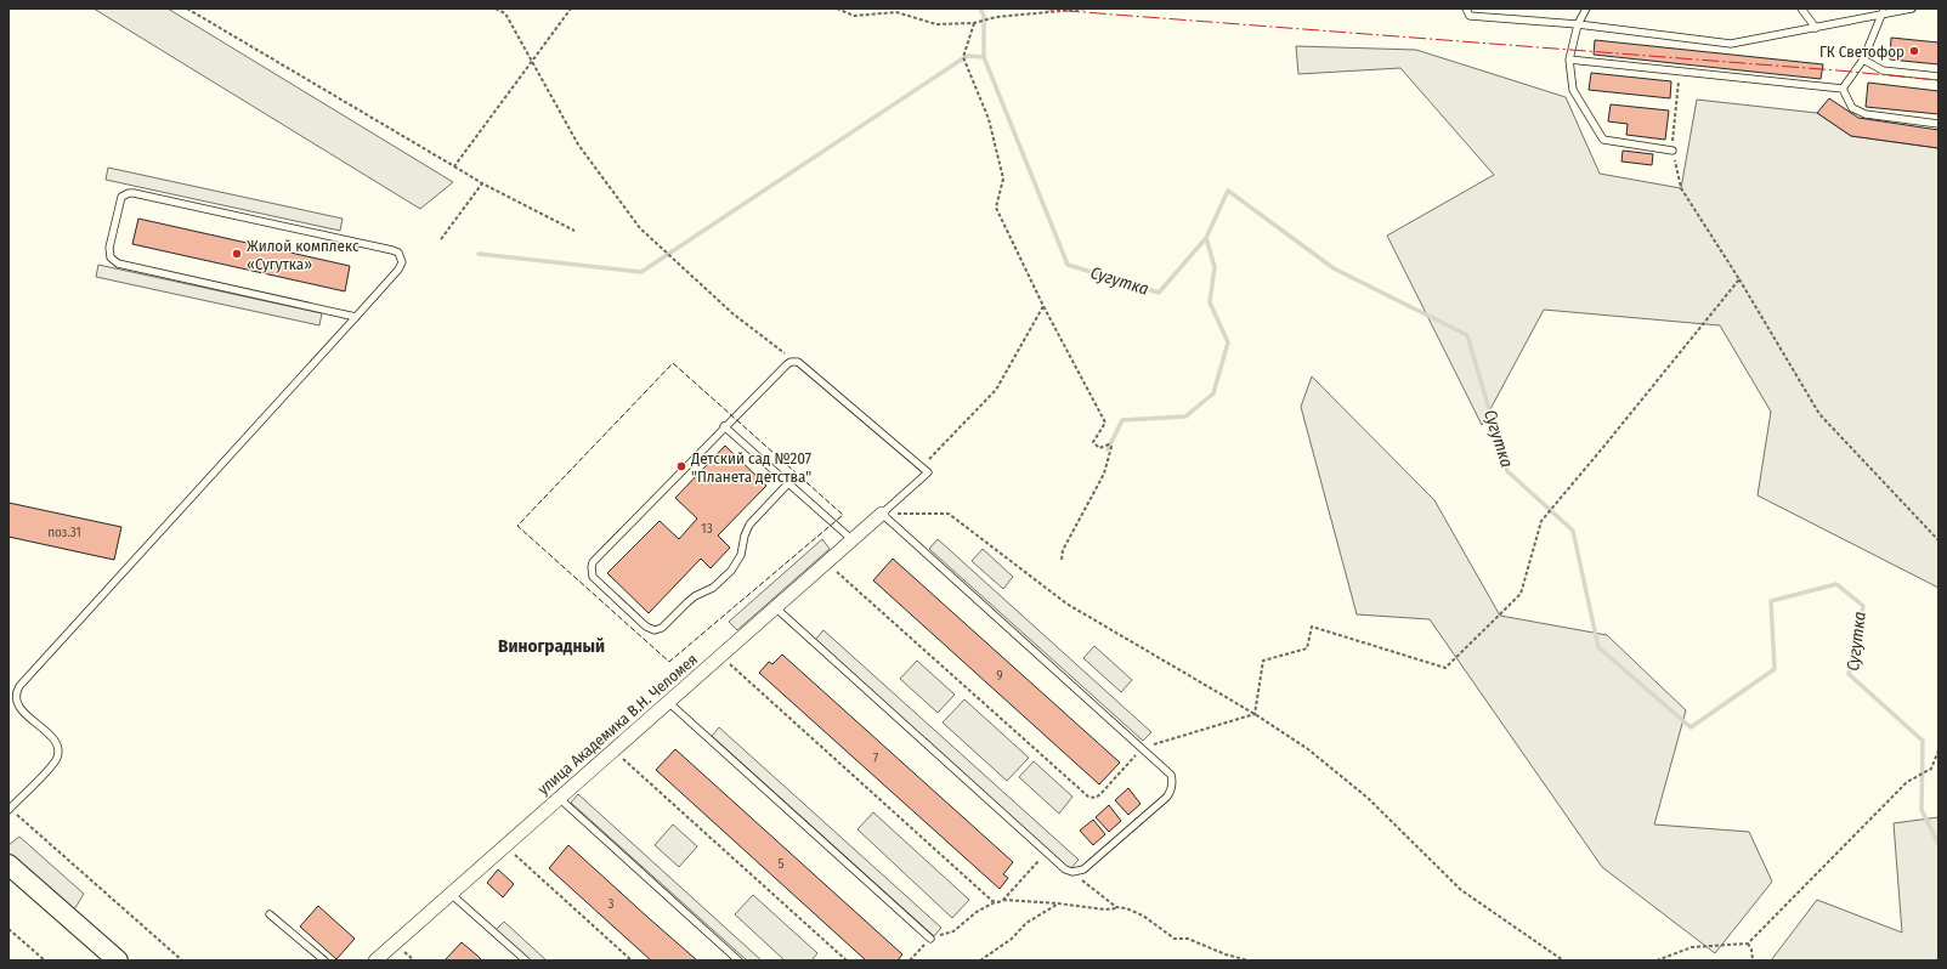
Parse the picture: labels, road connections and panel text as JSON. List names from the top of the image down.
{
  "streets": {
    "street": ["улица Академика В.Н. Челомея"]
  },
  "districts": ["Виноградный"],
  "water": ["Сугутка"],
  "places": ["ГК Светофор", "Жилой комплекс «Сугутка»", "Детский сад №207 \"Планета детства\""],
  "house_numbers": [
    "13",
    "поз.31",
    "9",
    "7",
    "5",
    "3"
  ]
}
